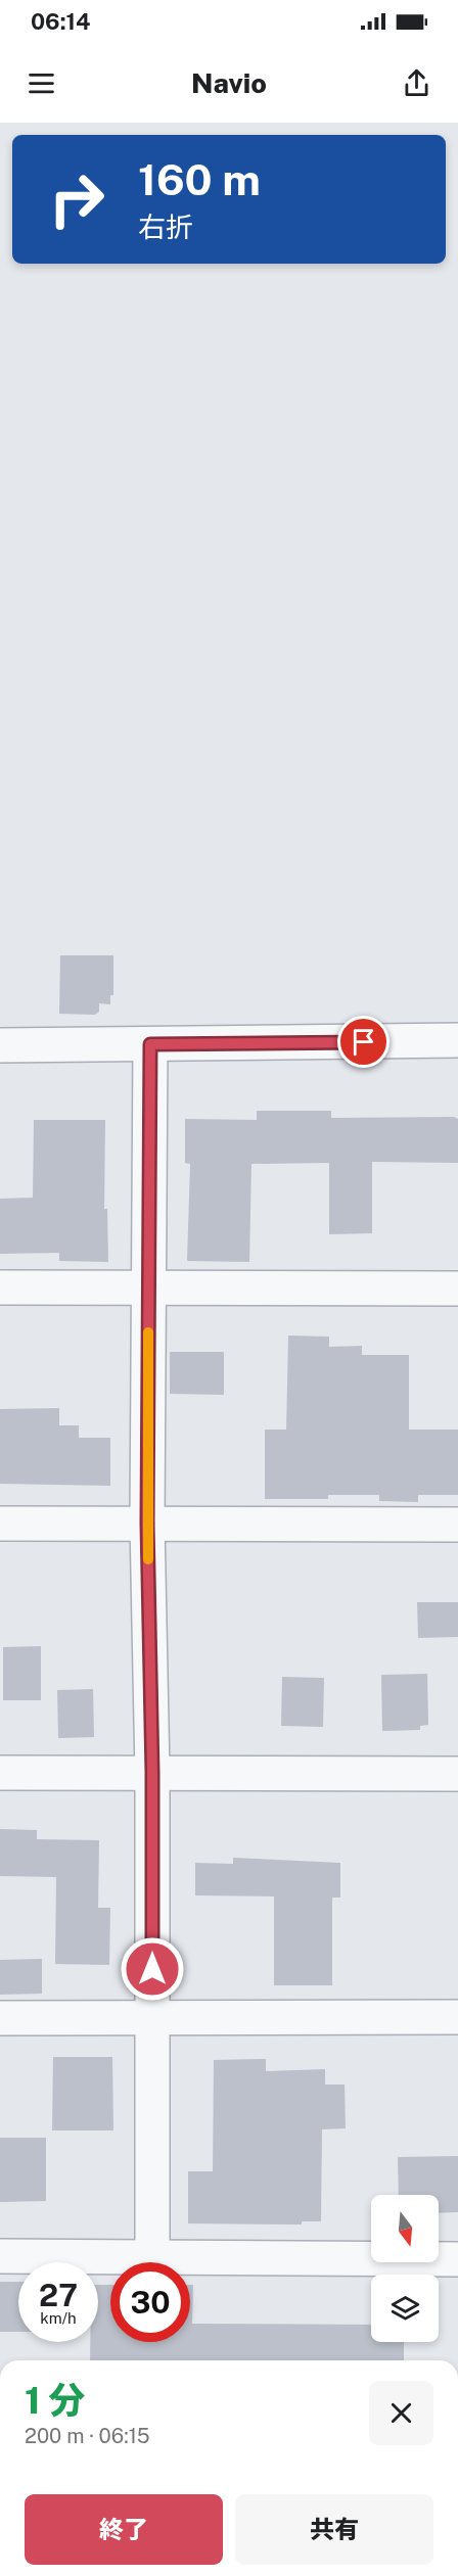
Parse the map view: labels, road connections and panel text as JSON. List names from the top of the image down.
{
  "north": "bottom",
  "page": {
    "status": "06:14",
    "header": "Navio",
    "turn": ["160 m", "右折"],
    "speed": "27 km/h",
    "limit": "30",
    "heading": ["1 分", "200 m · 06:15"],
    "buttons": ["終了", "共有"]
  }
}
